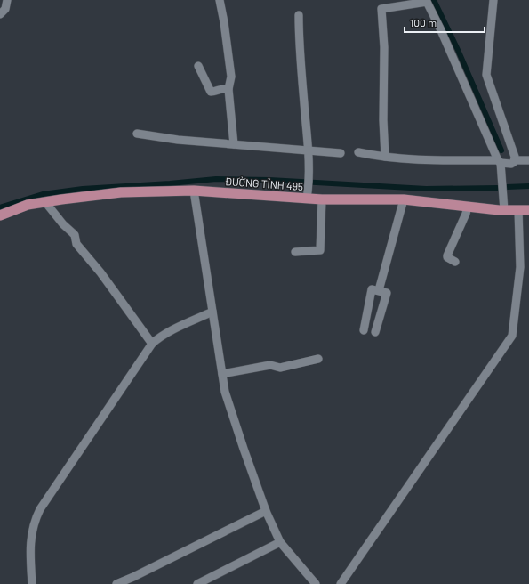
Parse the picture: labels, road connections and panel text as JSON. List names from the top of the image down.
{
  "streets": {
    "main road": ["ĐƯỜNG TỈNH 495"]
  },
  "scale_bar": "100 m"
}
